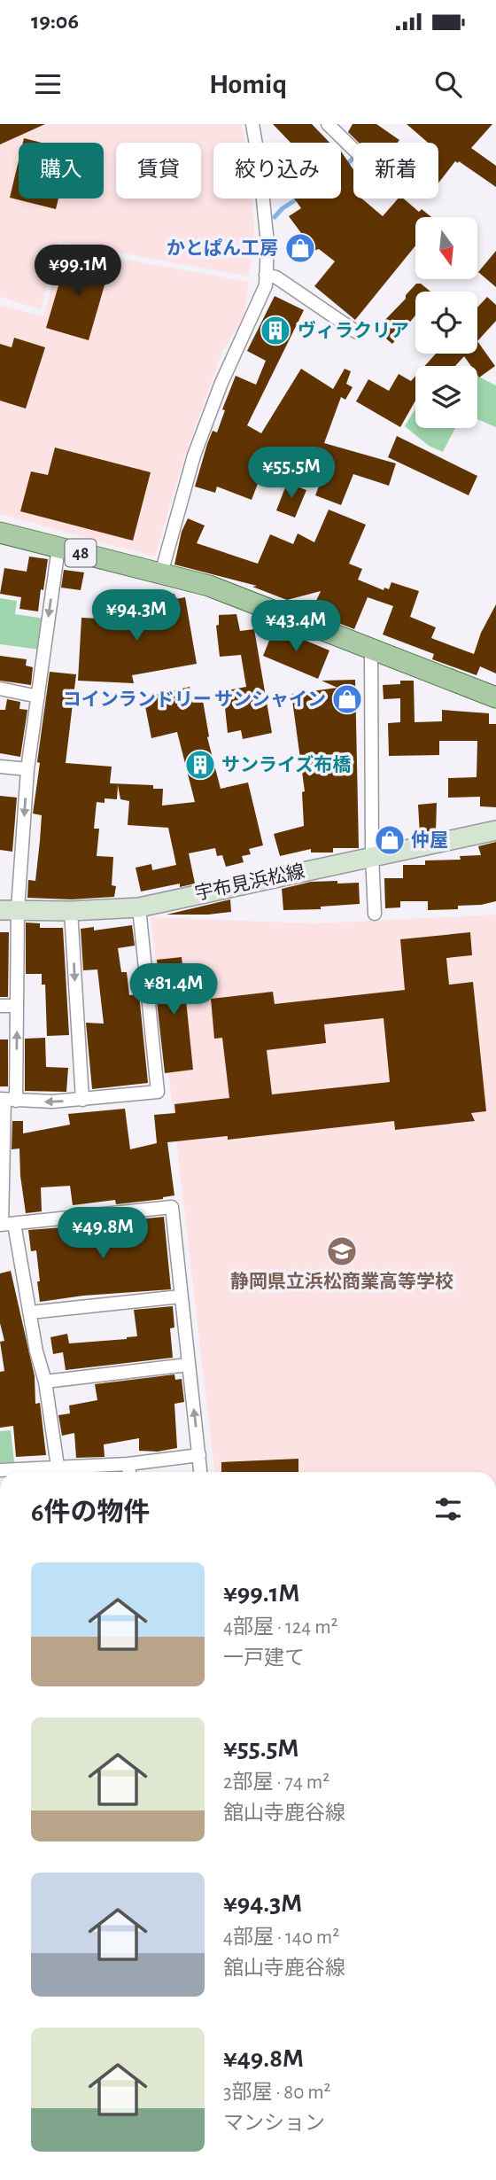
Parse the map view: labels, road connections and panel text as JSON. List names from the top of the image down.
{
  "streets": {
    "main road": ["48", "宇布見浜松線"]
  },
  "places": {
    "shop": ["かとぱん工房", "コインランドリー サンシャイン", "仲屋"],
    "building": ["ヴィラクリア", "サンライズ布橋"],
    "school or university": ["静岡県立浜松商業高等学校"]
  },
  "north": "bottom",
  "page": {
    "status": "19:06",
    "header": "Homiq",
    "chip": [
      "購入",
      "賃貸",
      "絞り込み",
      "新着"
    ],
    "price": [
      "¥99.1M",
      "¥55.5M",
      "¥94.3M",
      "¥43.4M",
      "¥81.4M",
      "¥49.8M"
    ],
    "heading": "6件の物件",
    "list": [
      {
        "name": "¥99.1M",
        "note": "4部屋 · 124 m² · 一戸建て"
      },
      {
        "name": "¥55.5M",
        "note": "2部屋 · 74 m² · 舘山寺鹿谷線"
      },
      {
        "name": "¥94.3M",
        "note": "4部屋 · 140 m² · 舘山寺鹿谷線"
      },
      {
        "name": "¥49.8M",
        "note": "3部屋 · 80 m² · マンション"
      }
    ]
  }
}
